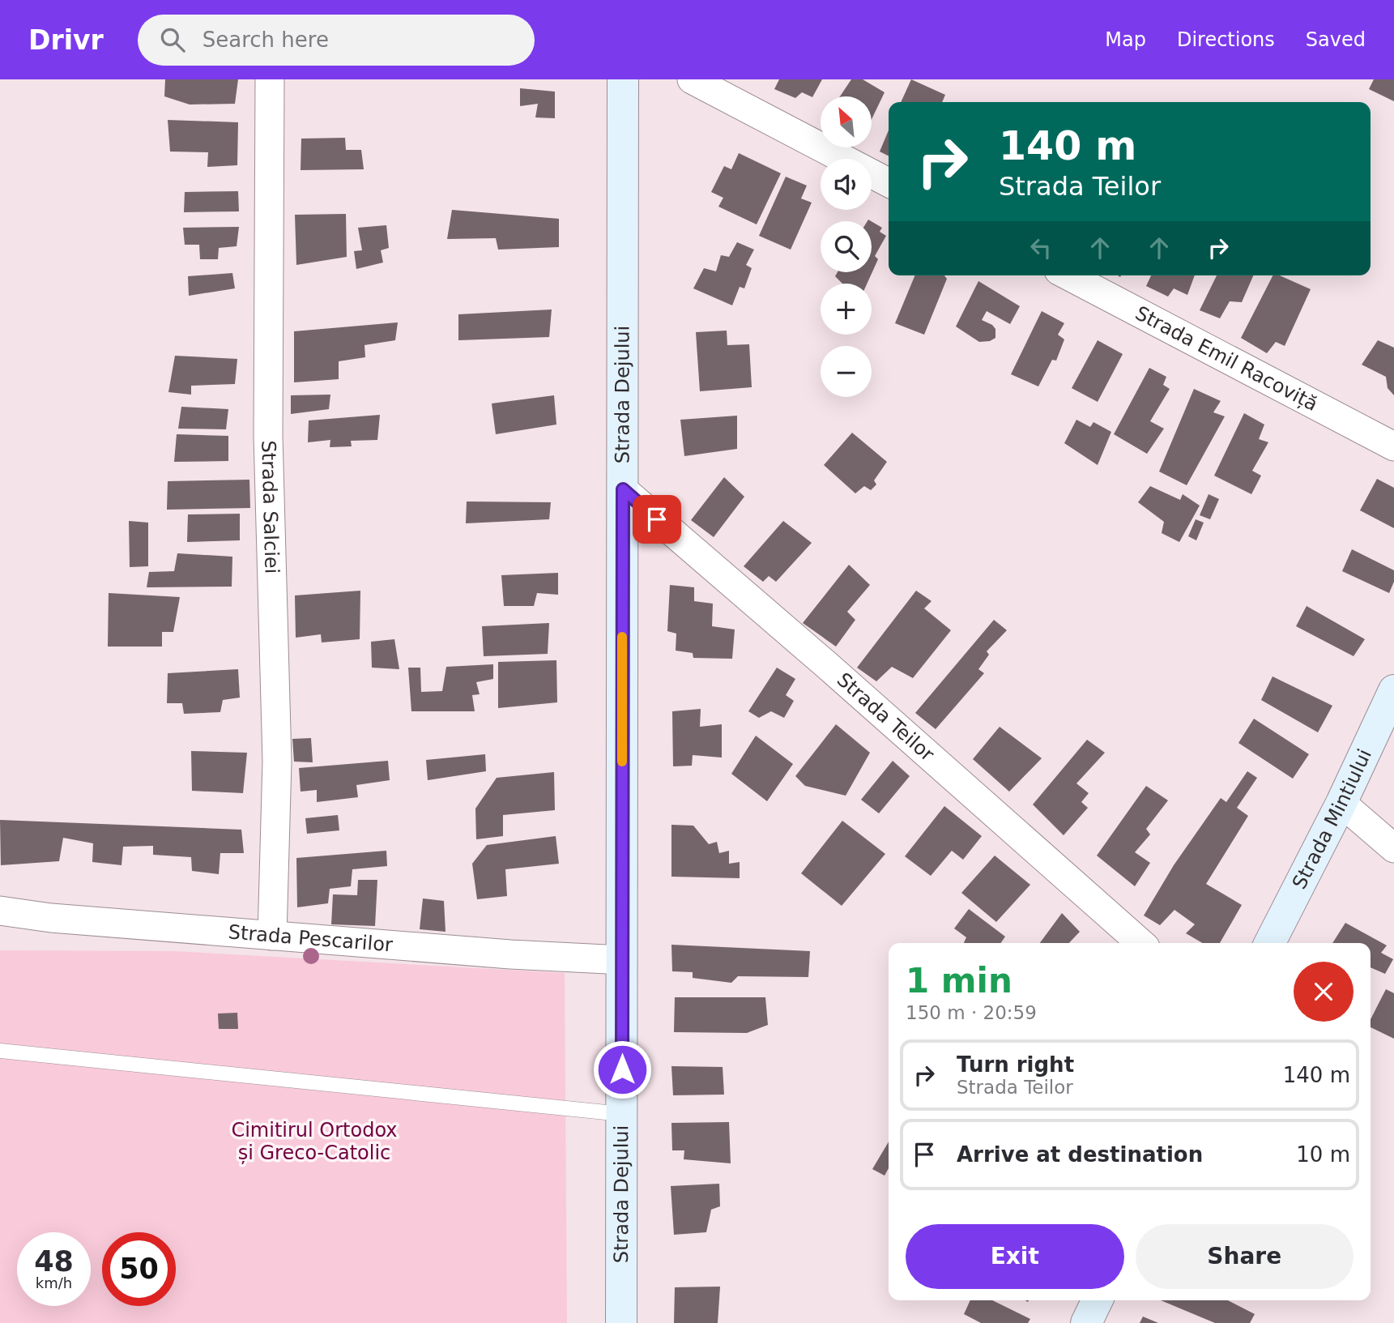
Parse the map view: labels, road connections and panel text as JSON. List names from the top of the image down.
{
  "streets": {
    "main road": ["Strada Dejului", "Strada Mintiului"],
    "street": [
      "Strada Emil Racoviță",
      "Strada Salciei",
      "Strada Teilor",
      "Strada Pescarilor"
    ]
  },
  "crossings": [
    ["Strada Dejului", "Strada Teilor"],
    ["Strada Dejului", "Strada Pescarilor"],
    ["Strada Salciei", "Strada Pescarilor"]
  ],
  "parks": ["Cimitirul Ortodox și Greco-Catolic"],
  "north": "top left",
  "page": {
    "header": "Drivr",
    "search": "Search here",
    "nav": ["Map", "Directions", "Saved"],
    "map_buttons": ["+", "−"],
    "turn": ["140 m", "Strada Teilor"],
    "heading": ["1 min", "150 m · 20:59"],
    "list": [
      {
        "name": "Turn right",
        "note": "Strada Teilor",
        "value": "140 m"
      },
      {
        "name": "Arrive at destination",
        "value": "10 m"
      }
    ],
    "buttons": ["Exit", "Share"],
    "speed": "48 km/h",
    "limit": "50"
  }
}
